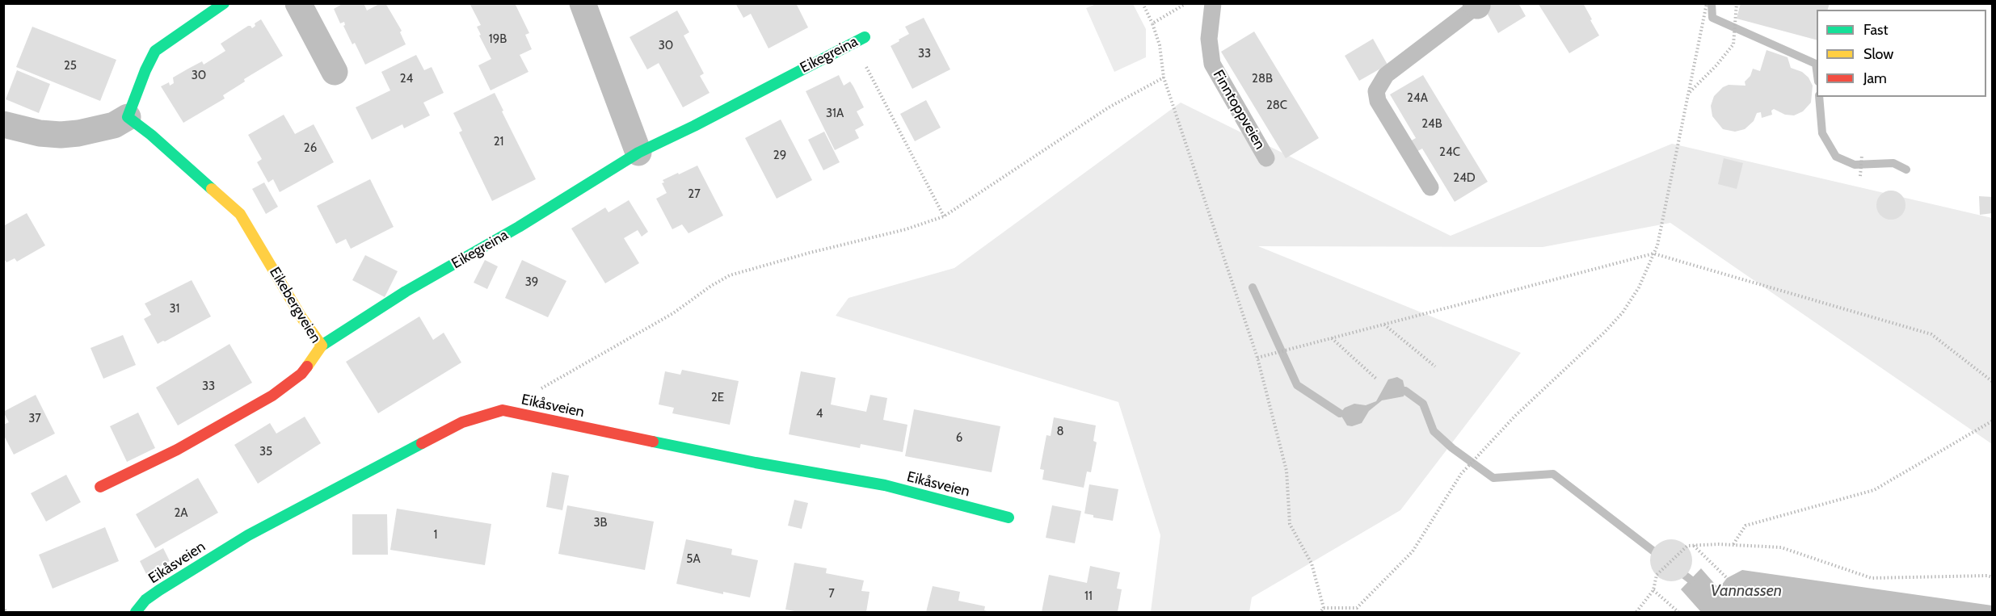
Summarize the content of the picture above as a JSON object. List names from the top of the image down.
{
  "streets": {
    "street": ["Eikegreina", "Eikebergveien", "Eikåsveien"],
    "lane": ["Finntoppveien"]
  },
  "crossings": [
    ["Eikegreina", "Eikebergveien"]
  ],
  "water": ["Vannassen"],
  "house_numbers": [
    "19B",
    "30",
    "33",
    "25",
    "30",
    "24",
    "28B",
    "24A",
    "28C",
    "31A",
    "24B",
    "21",
    "26",
    "24C",
    "29",
    "24D",
    "27",
    "39",
    "31",
    "33",
    "2E",
    "4",
    "37",
    "8",
    "6",
    "35",
    "2A",
    "3B",
    "1",
    "5A",
    "7",
    "11"
  ],
  "legend": ["Fast", "Slow", "Jam"]
}
